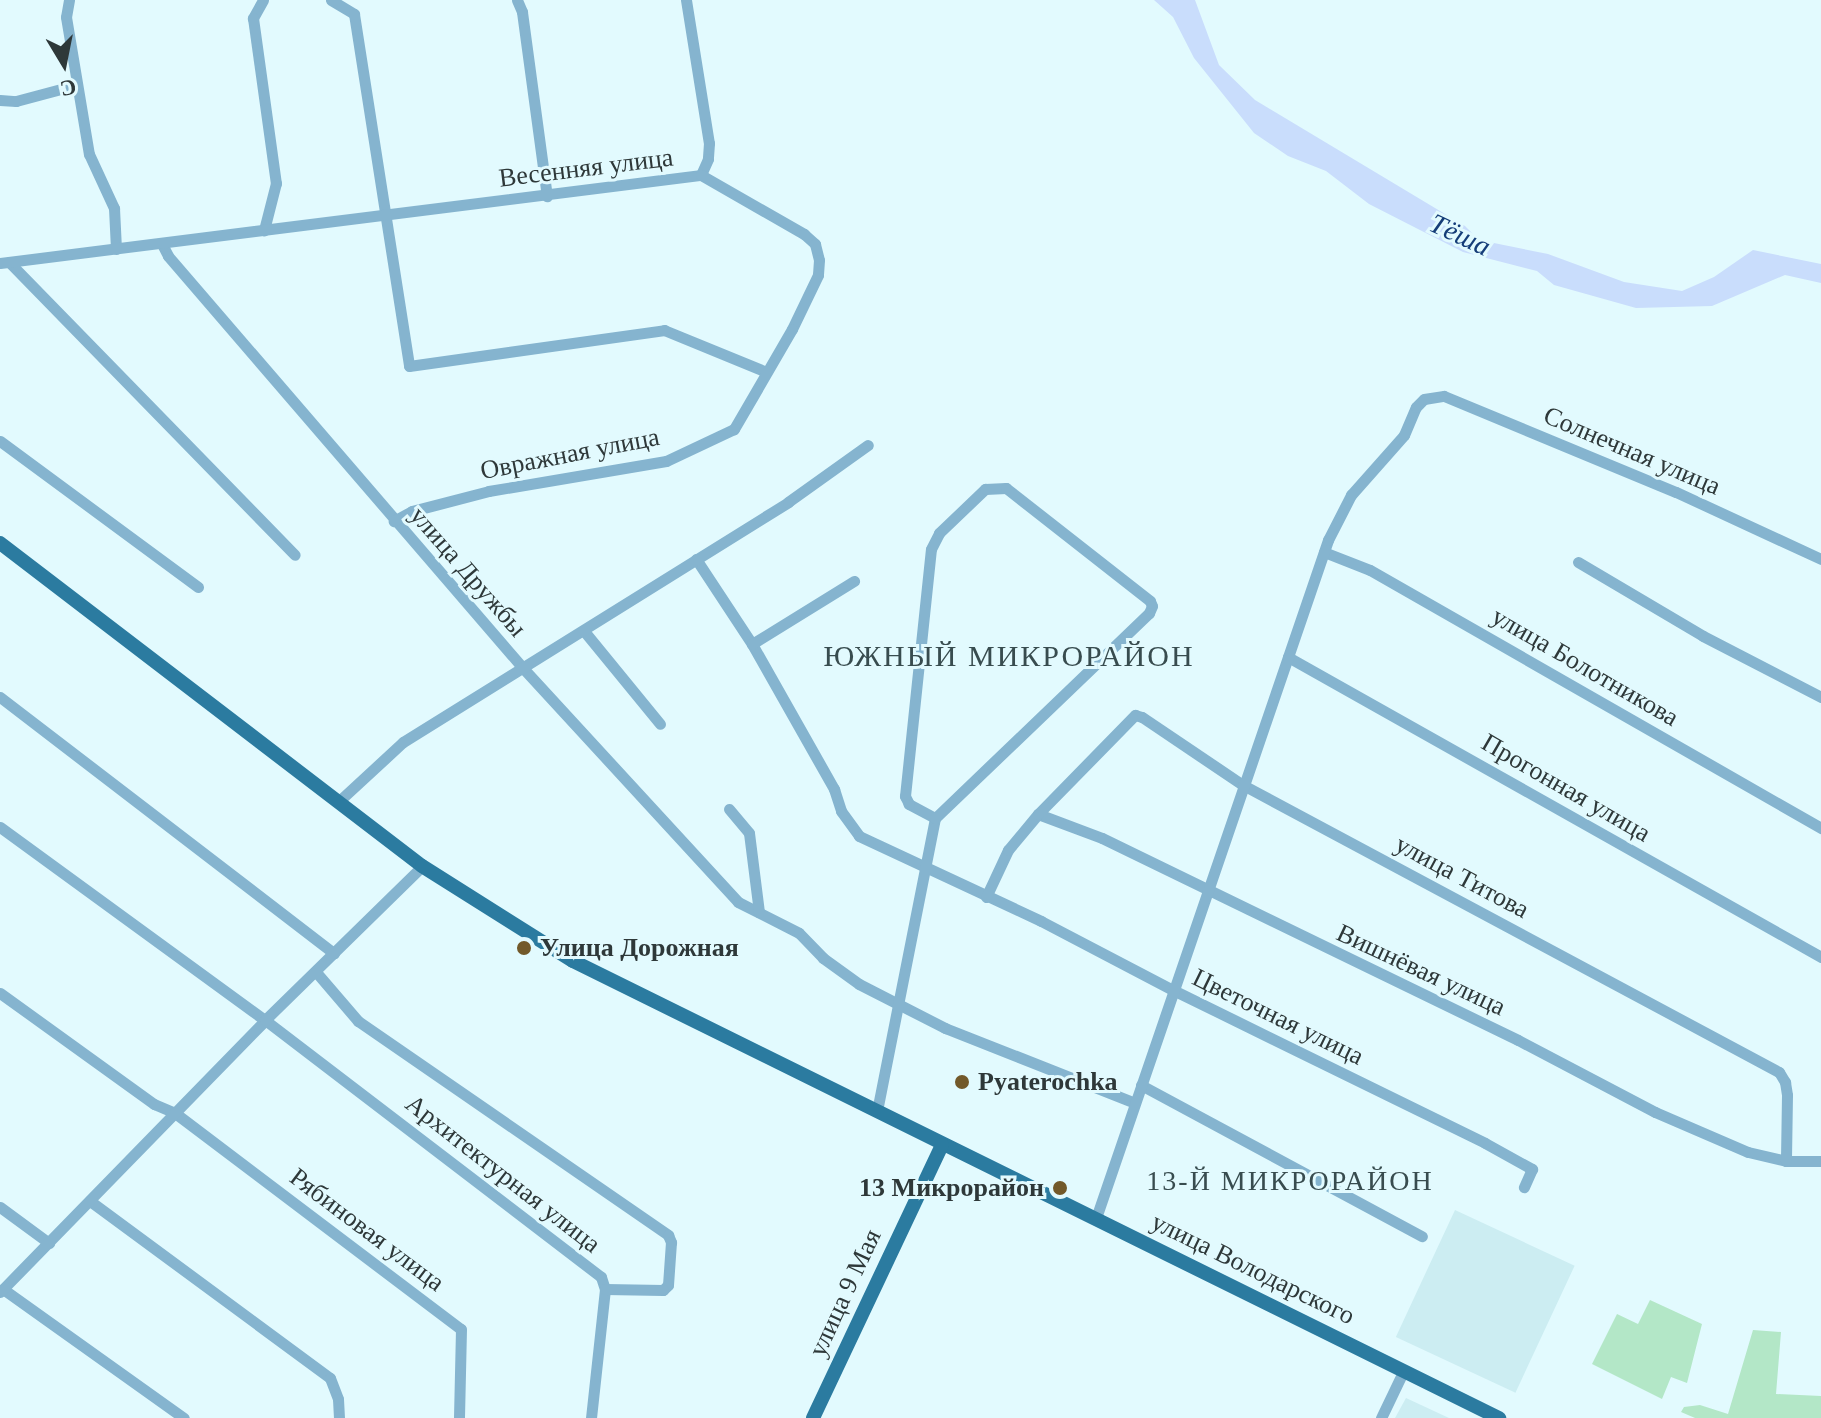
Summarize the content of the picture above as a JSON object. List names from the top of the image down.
{
  "streets": {
    "main road": ["улица Володарского", "улица 9 Мая"],
    "street": [
      "Весенняя улица",
      "Солнечная улица",
      "Овражная улица",
      "улица Дружбы",
      "улица Болотникова",
      "Прогонная улица",
      "улица Титова",
      "Вишнёвая улица",
      "Цветочная улица",
      "Архитектурная улица",
      "Рябиновая улица"
    ]
  },
  "crossings": [
    ["Весенняя улица", "Овражная улица"],
    ["Весенняя улица", "улица Дружбы"],
    ["Солнечная улица", "улица Болотникова"],
    ["Овражная улица", "улица Дружбы"],
    ["улица Титова", "Вишнёвая улица"],
    ["улица Володарского", "улица 9 Мая"]
  ],
  "districts": ["ЮЖНЫЙ МИКРОРАЙОН", "13-Й МИКРОРАЙОН"],
  "water": ["Тёша"],
  "places": ["Улица Дорожная", "Pyaterochka", "13 Микрорайон"],
  "north": "bottom"
}
